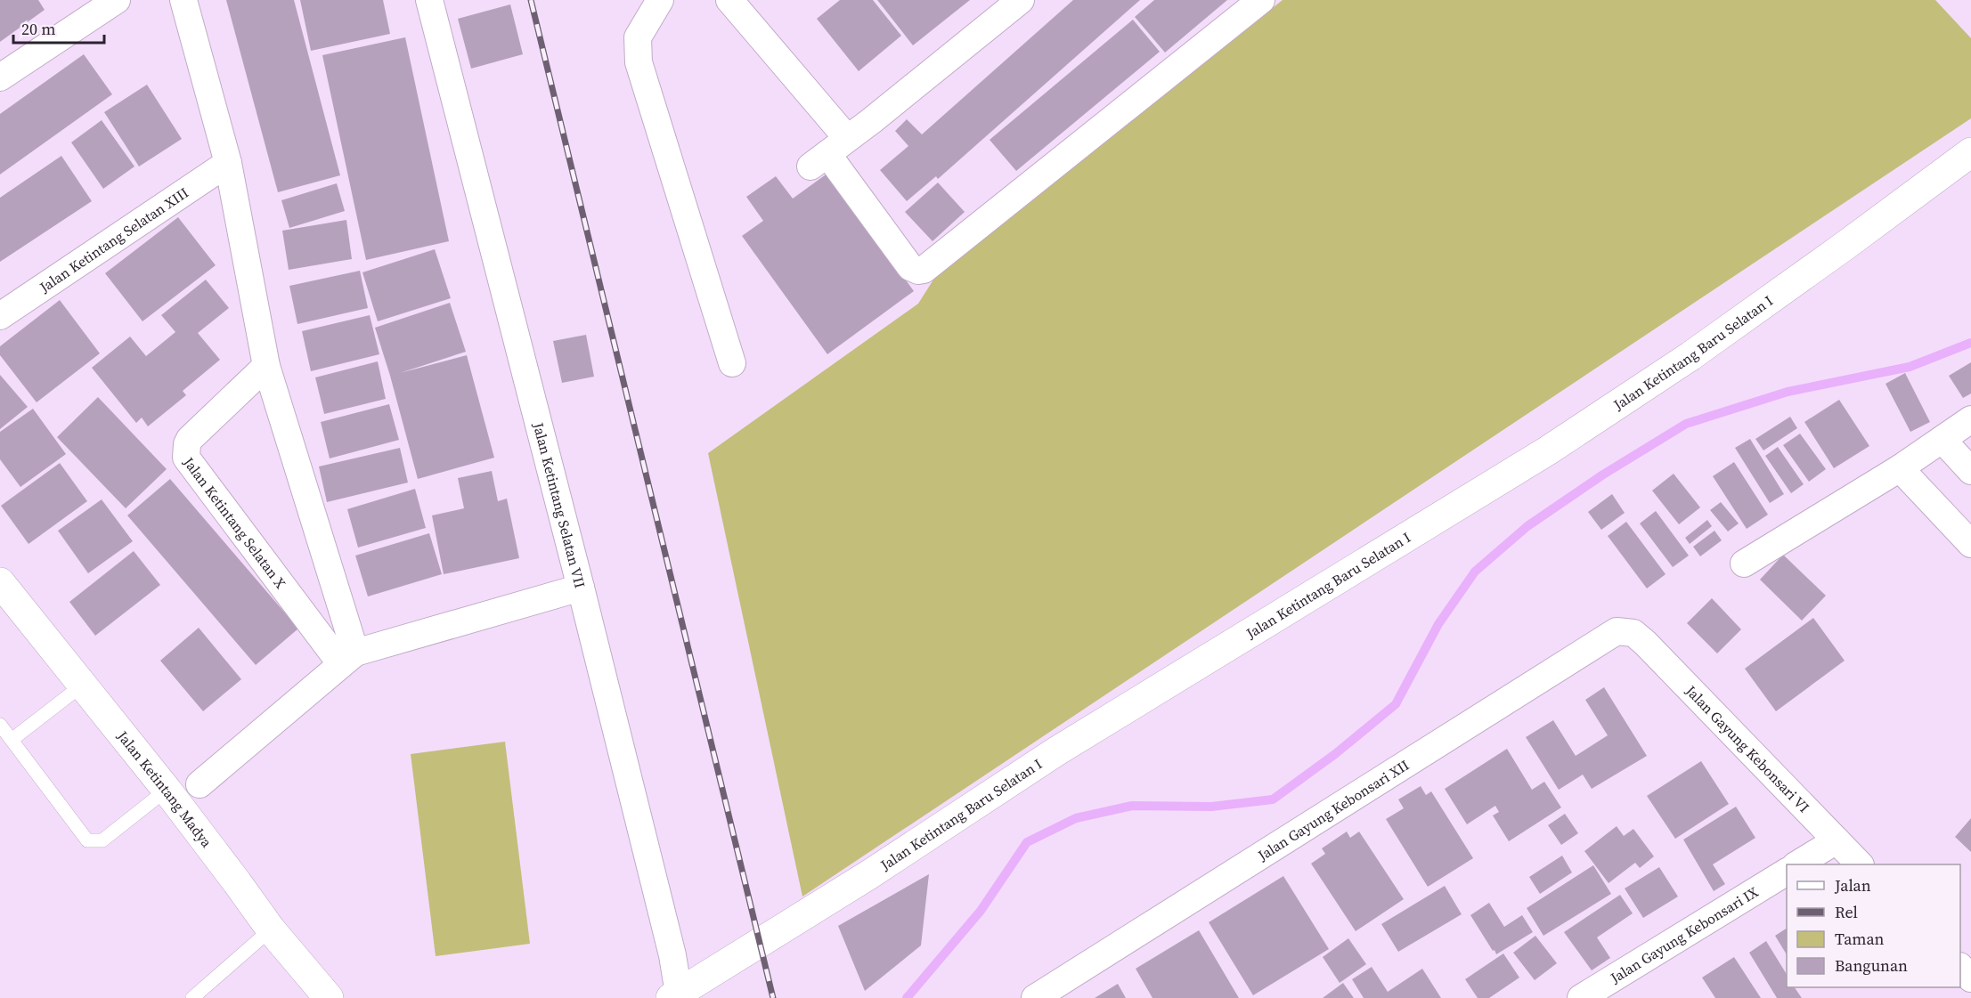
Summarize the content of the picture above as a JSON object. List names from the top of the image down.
{
  "streets": {
    "street": [
      "Jalan Ketintang Selatan XIII",
      "Jalan Ketintang Baru Selatan I",
      "Jalan Ketintang Selatan VII",
      "Jalan Ketintang Selatan X",
      "Jalan Gayung Kebonsari VI",
      "Jalan Ketintang Madya",
      "Jalan Gayung Kebonsari XII",
      "Jalan Gayung Kebonsari IX"
    ]
  },
  "crossings": [
    ["Jalan Ketintang Selatan VII", "Jalan Ketintang Selatan X"],
    ["Jalan Gayung Kebonsari VI", "Jalan Gayung Kebonsari XII"]
  ],
  "legend": [
    "Jalan",
    "Rel",
    "Taman",
    "Bangunan"
  ],
  "scale_bar": "20 m"
}
